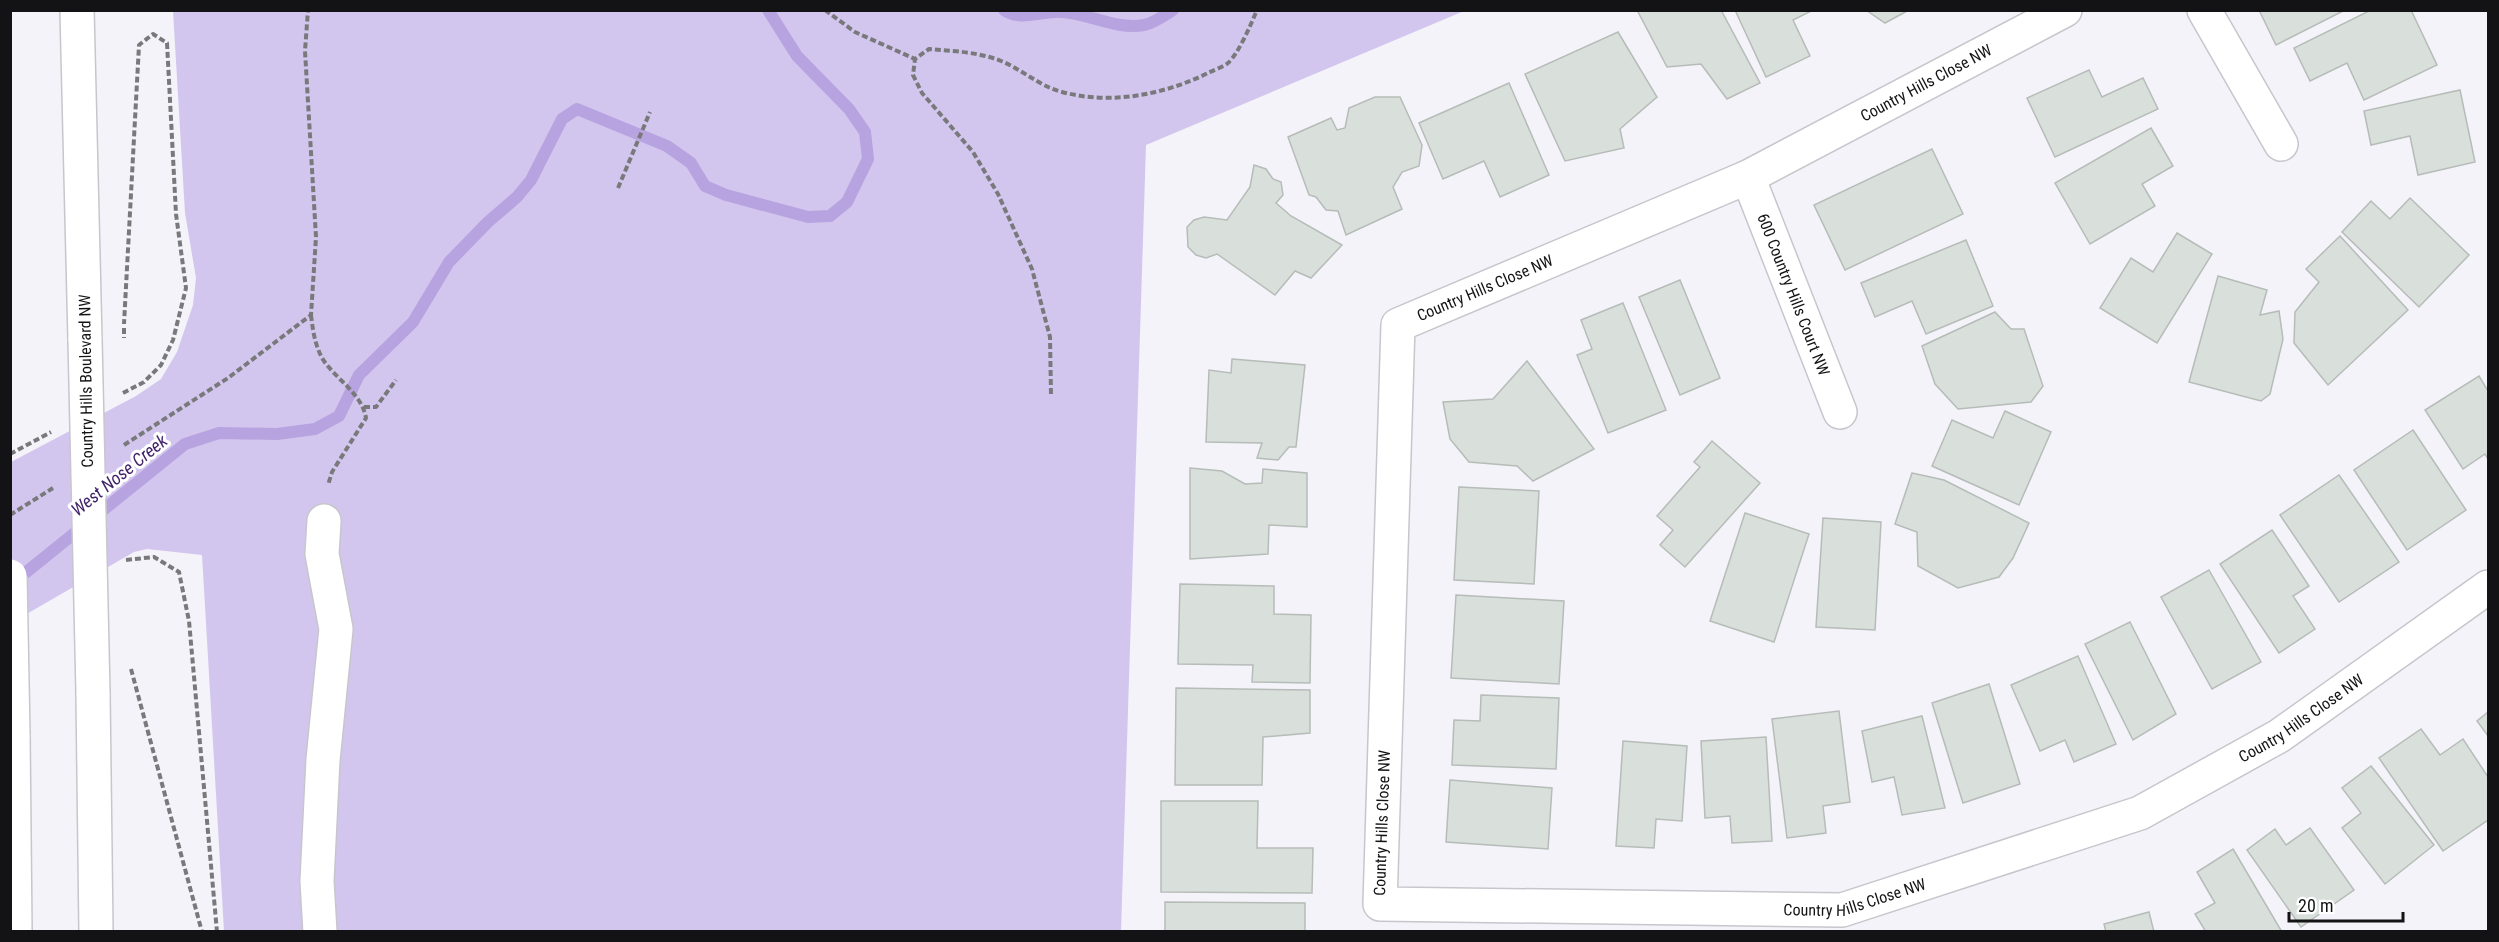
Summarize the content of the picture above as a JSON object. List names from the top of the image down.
{
  "streets": {
    "street": ["Country Hills Close NW", "600 Country Hills Court NW", "Country Hills Boulevard NW"]
  },
  "crossings": [
    ["Country Hills Close NW", "600 Country Hills Court NW"]
  ],
  "water": ["West Nose Creek"],
  "scale_bar": "20 m"
}
